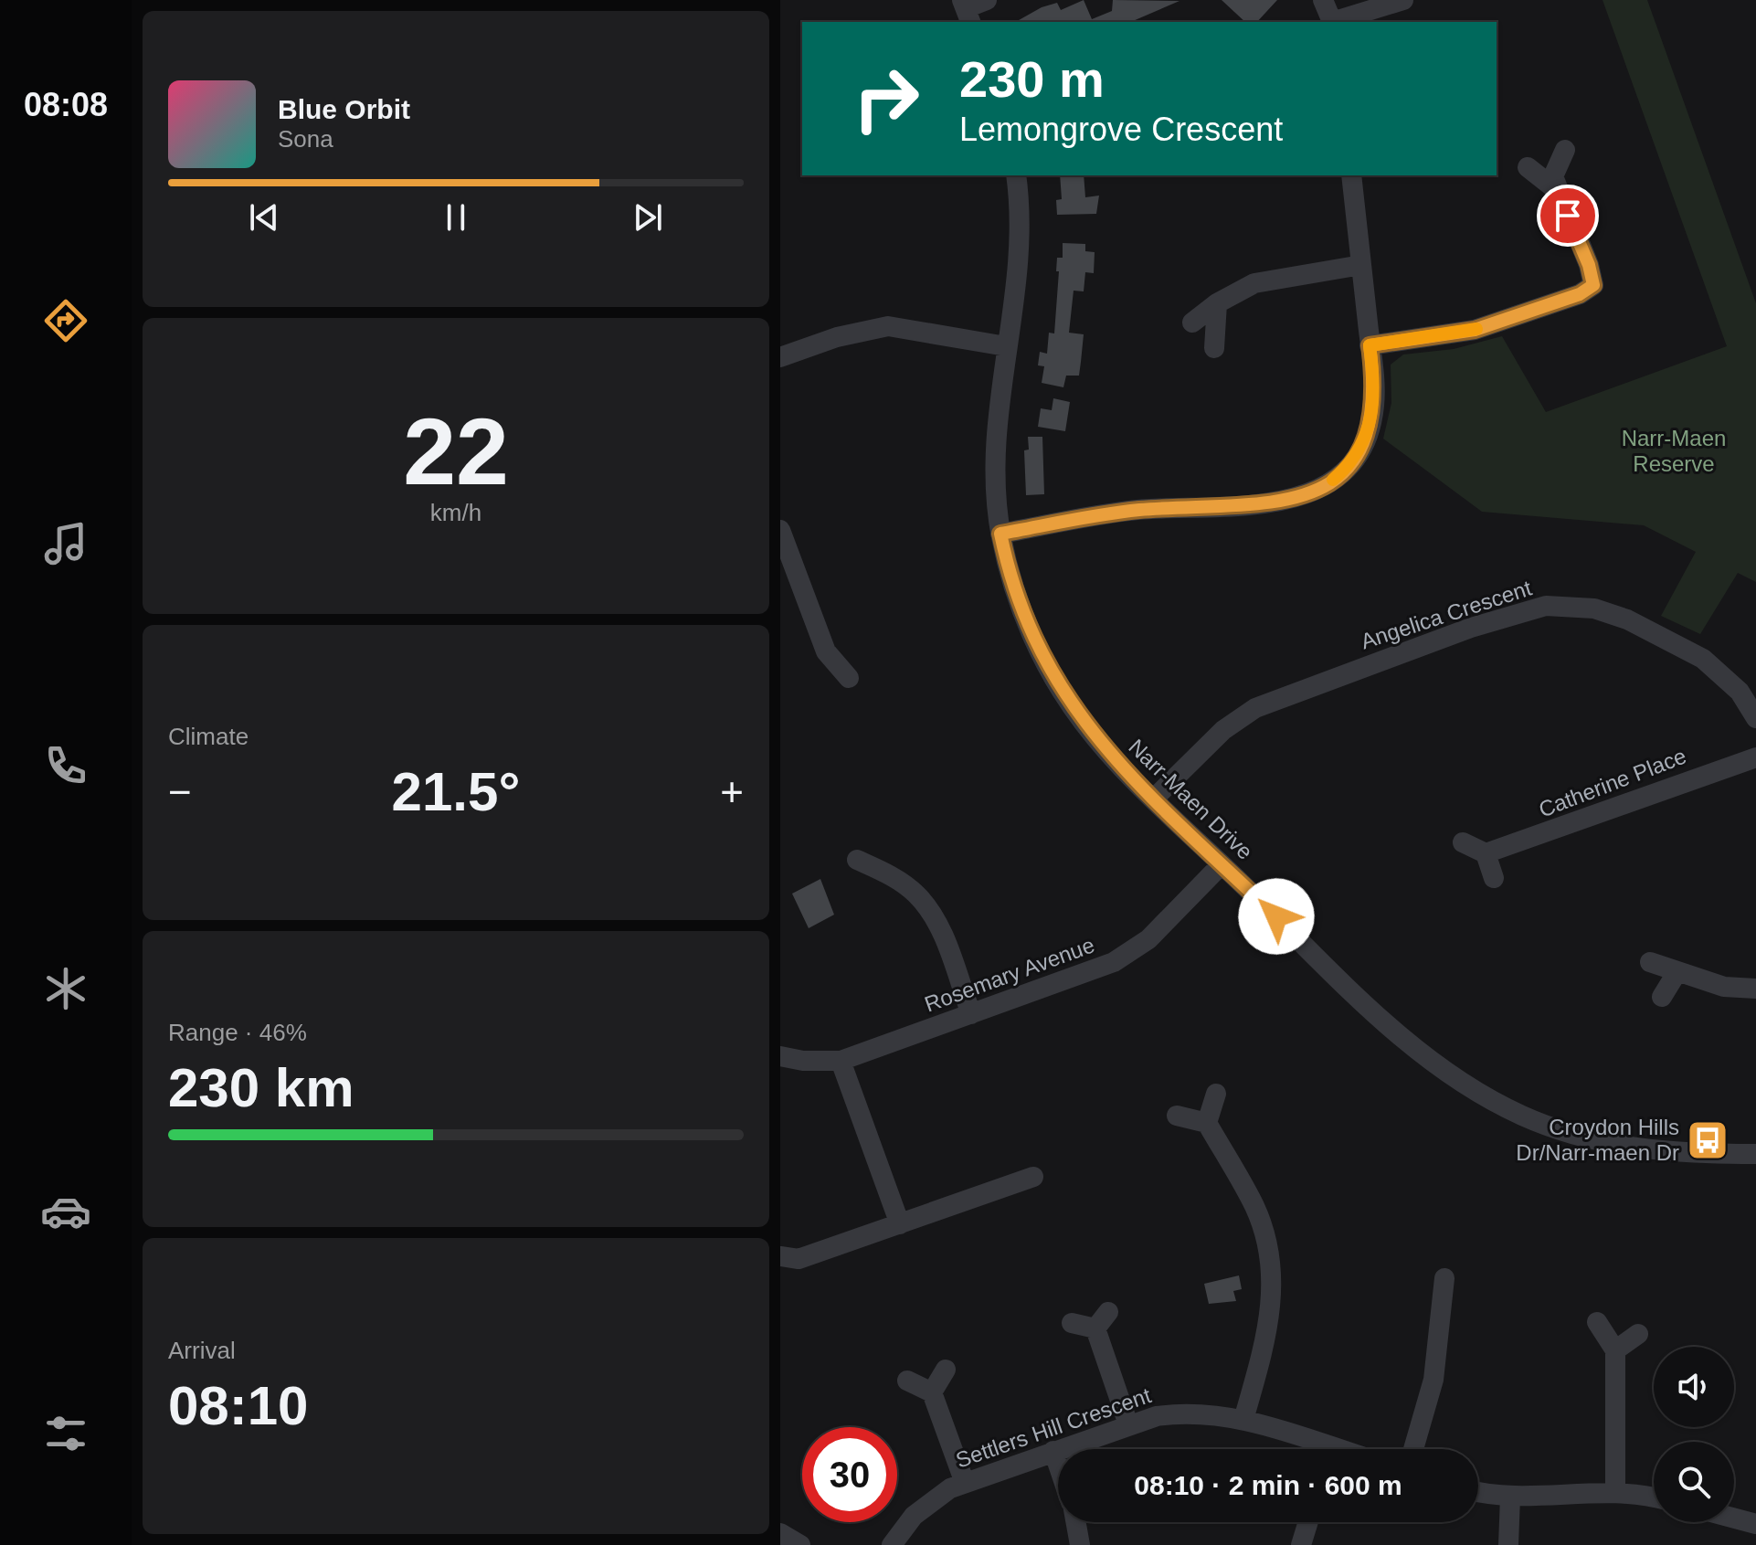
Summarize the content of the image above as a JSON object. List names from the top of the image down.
{
  "streets": {
    "street": [
      "Angelica Crescent",
      "Catherine Place",
      "Narr-Maen Drive",
      "Rosemary Avenue",
      "Settlers Hill Crescent"
    ]
  },
  "crossings": [
    ["Angelica Crescent", "Narr-Maen Drive"],
    ["Narr-Maen Drive", "Rosemary Avenue"]
  ],
  "parks": ["Narr-Maen Reserve"],
  "places": {
    "bus stop": ["Croydon Hills Dr/Narr-maen Dr"]
  },
  "page": {
    "tabs": "08:08",
    "turn": ["230 m", "Lemongrove Crescent"],
    "song": ["Blue Orbit", "Sona"],
    "tile": [
      ["22", "km/h"],
      "Climate",
      ["Range · 46%", "230 km"],
      ["Arrival", "08:10"]
    ],
    "heat": ["−", "21.5°", "+"],
    "limit": "30",
    "trip": "08:10 · 2 min · 600 m"
  }
}
